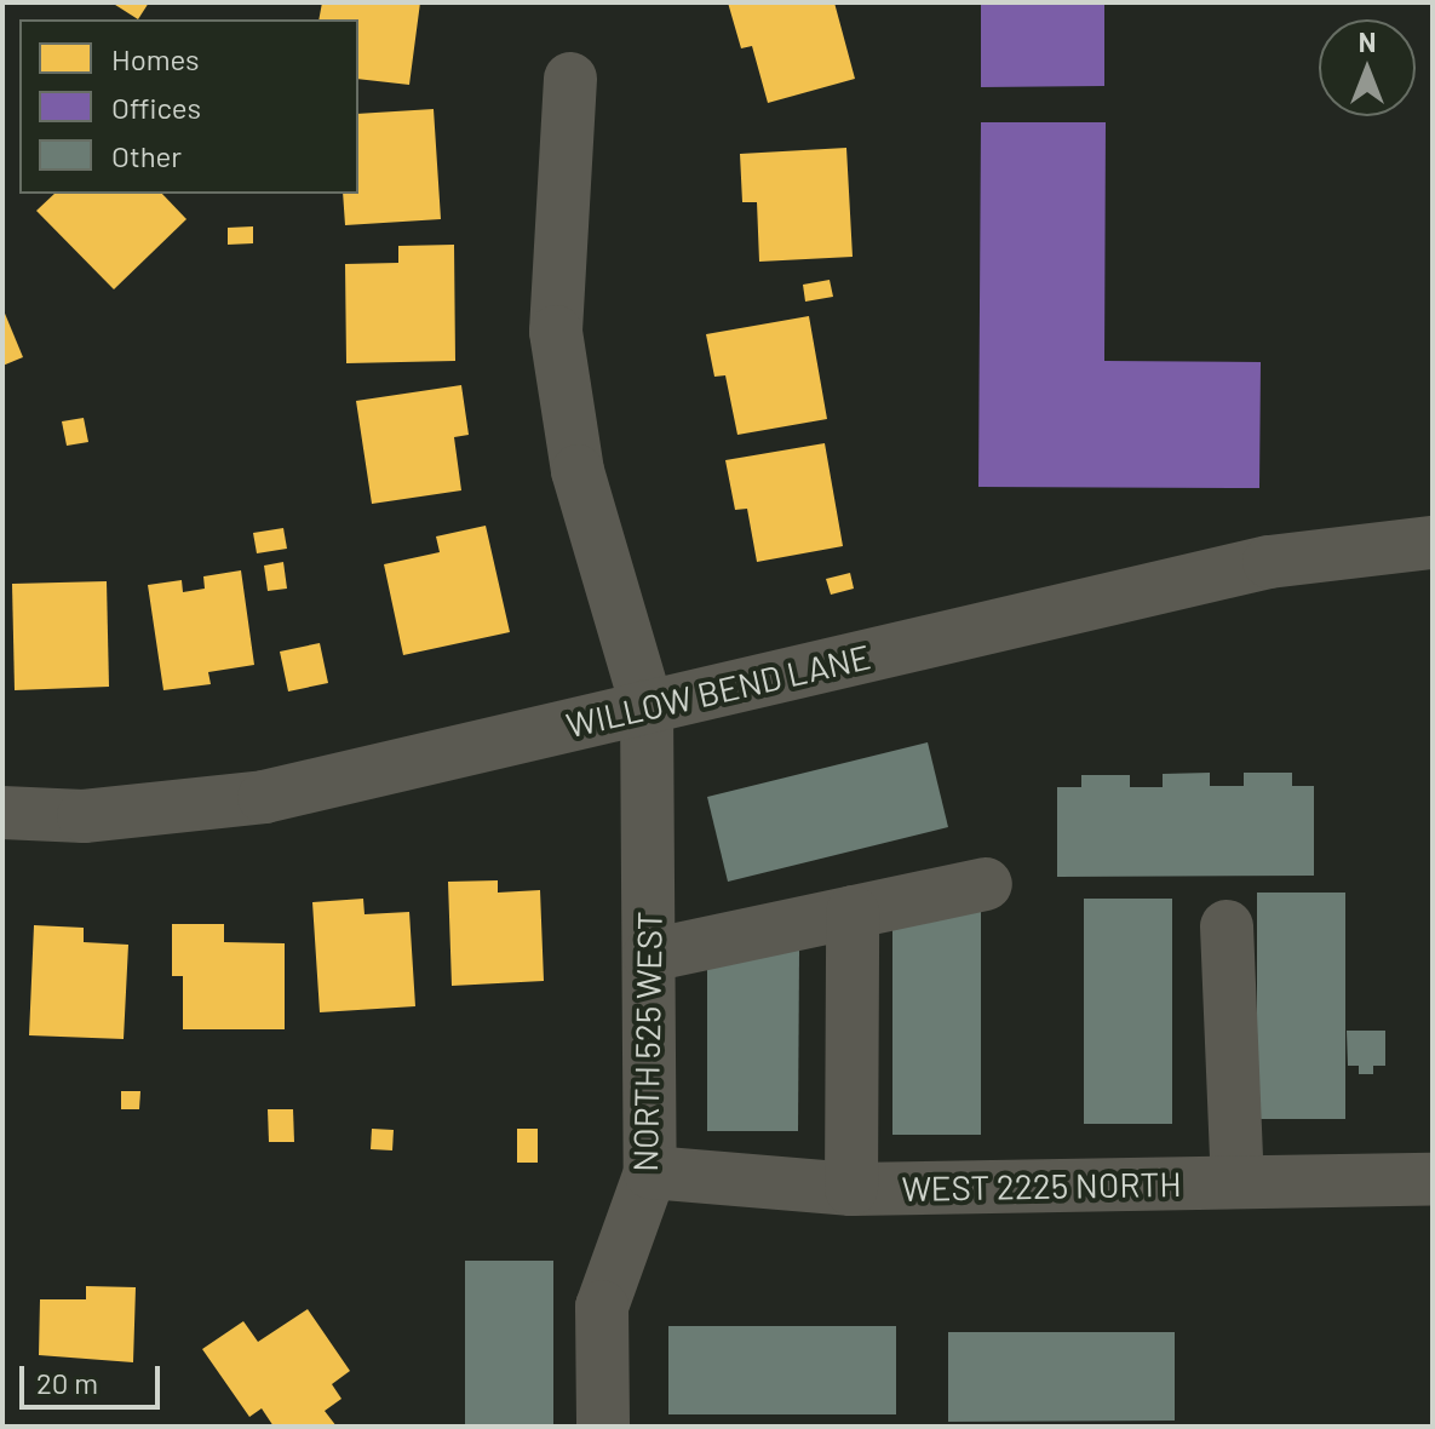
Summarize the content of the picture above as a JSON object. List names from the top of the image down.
{
  "streets": {
    "street": ["WILLOW BEND LANE", "NORTH 525 WEST", "WEST 2225 NORTH"]
  },
  "crossings": [
    ["WILLOW BEND LANE", "NORTH 525 WEST"],
    ["NORTH 525 WEST", "WEST 2225 NORTH"]
  ],
  "legend": ["Homes", "Offices", "Other"],
  "scale_bar": "20 m",
  "north": "top"
}
